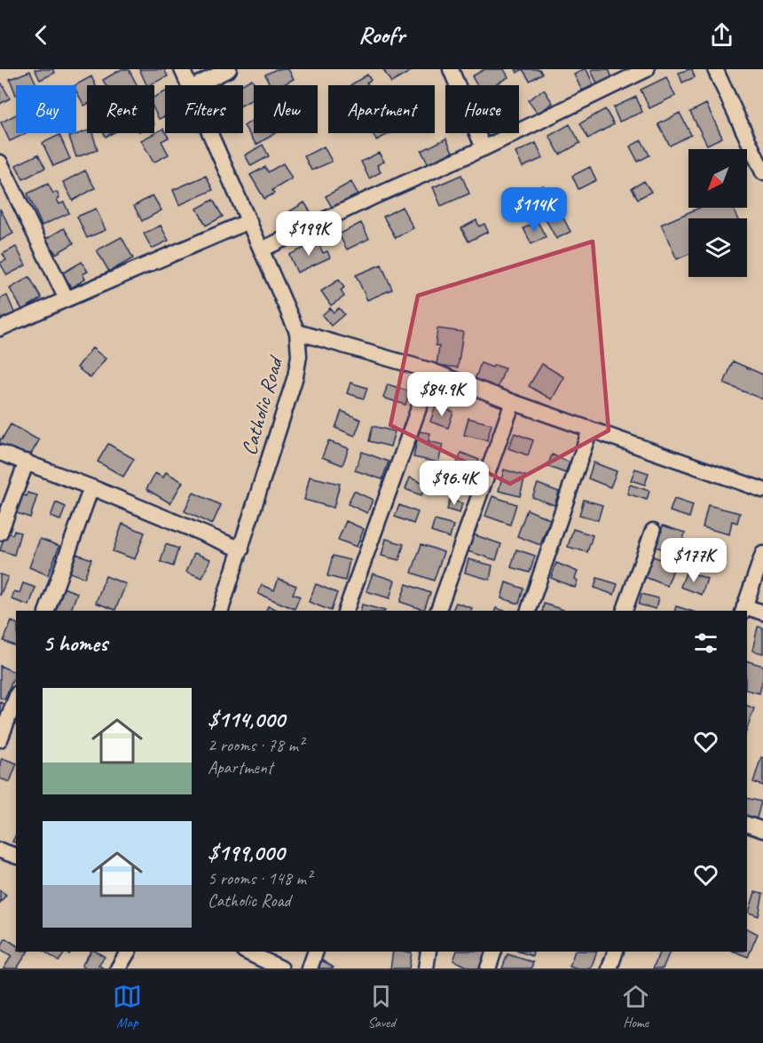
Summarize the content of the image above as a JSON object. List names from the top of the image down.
{
  "streets": {
    "street": ["Catholic Road"]
  },
  "north": "bottom left",
  "page": {
    "header": "Roofr",
    "chip": [
      "Buy",
      "Rent",
      "Filters",
      "New",
      "Apartment",
      "House"
    ],
    "price": [
      "$114K",
      "$199K",
      "$84.9K",
      "$96.4K",
      "$177K"
    ],
    "heading": "5 homes",
    "list": [
      {
        "name": "$114,000",
        "note": "2 rooms · 78 m² · Apartment"
      },
      {
        "name": "$199,000",
        "note": "5 rooms · 148 m² · Catholic Road"
      }
    ],
    "tabs": ["Map", "Saved", "Home"]
  }
}
